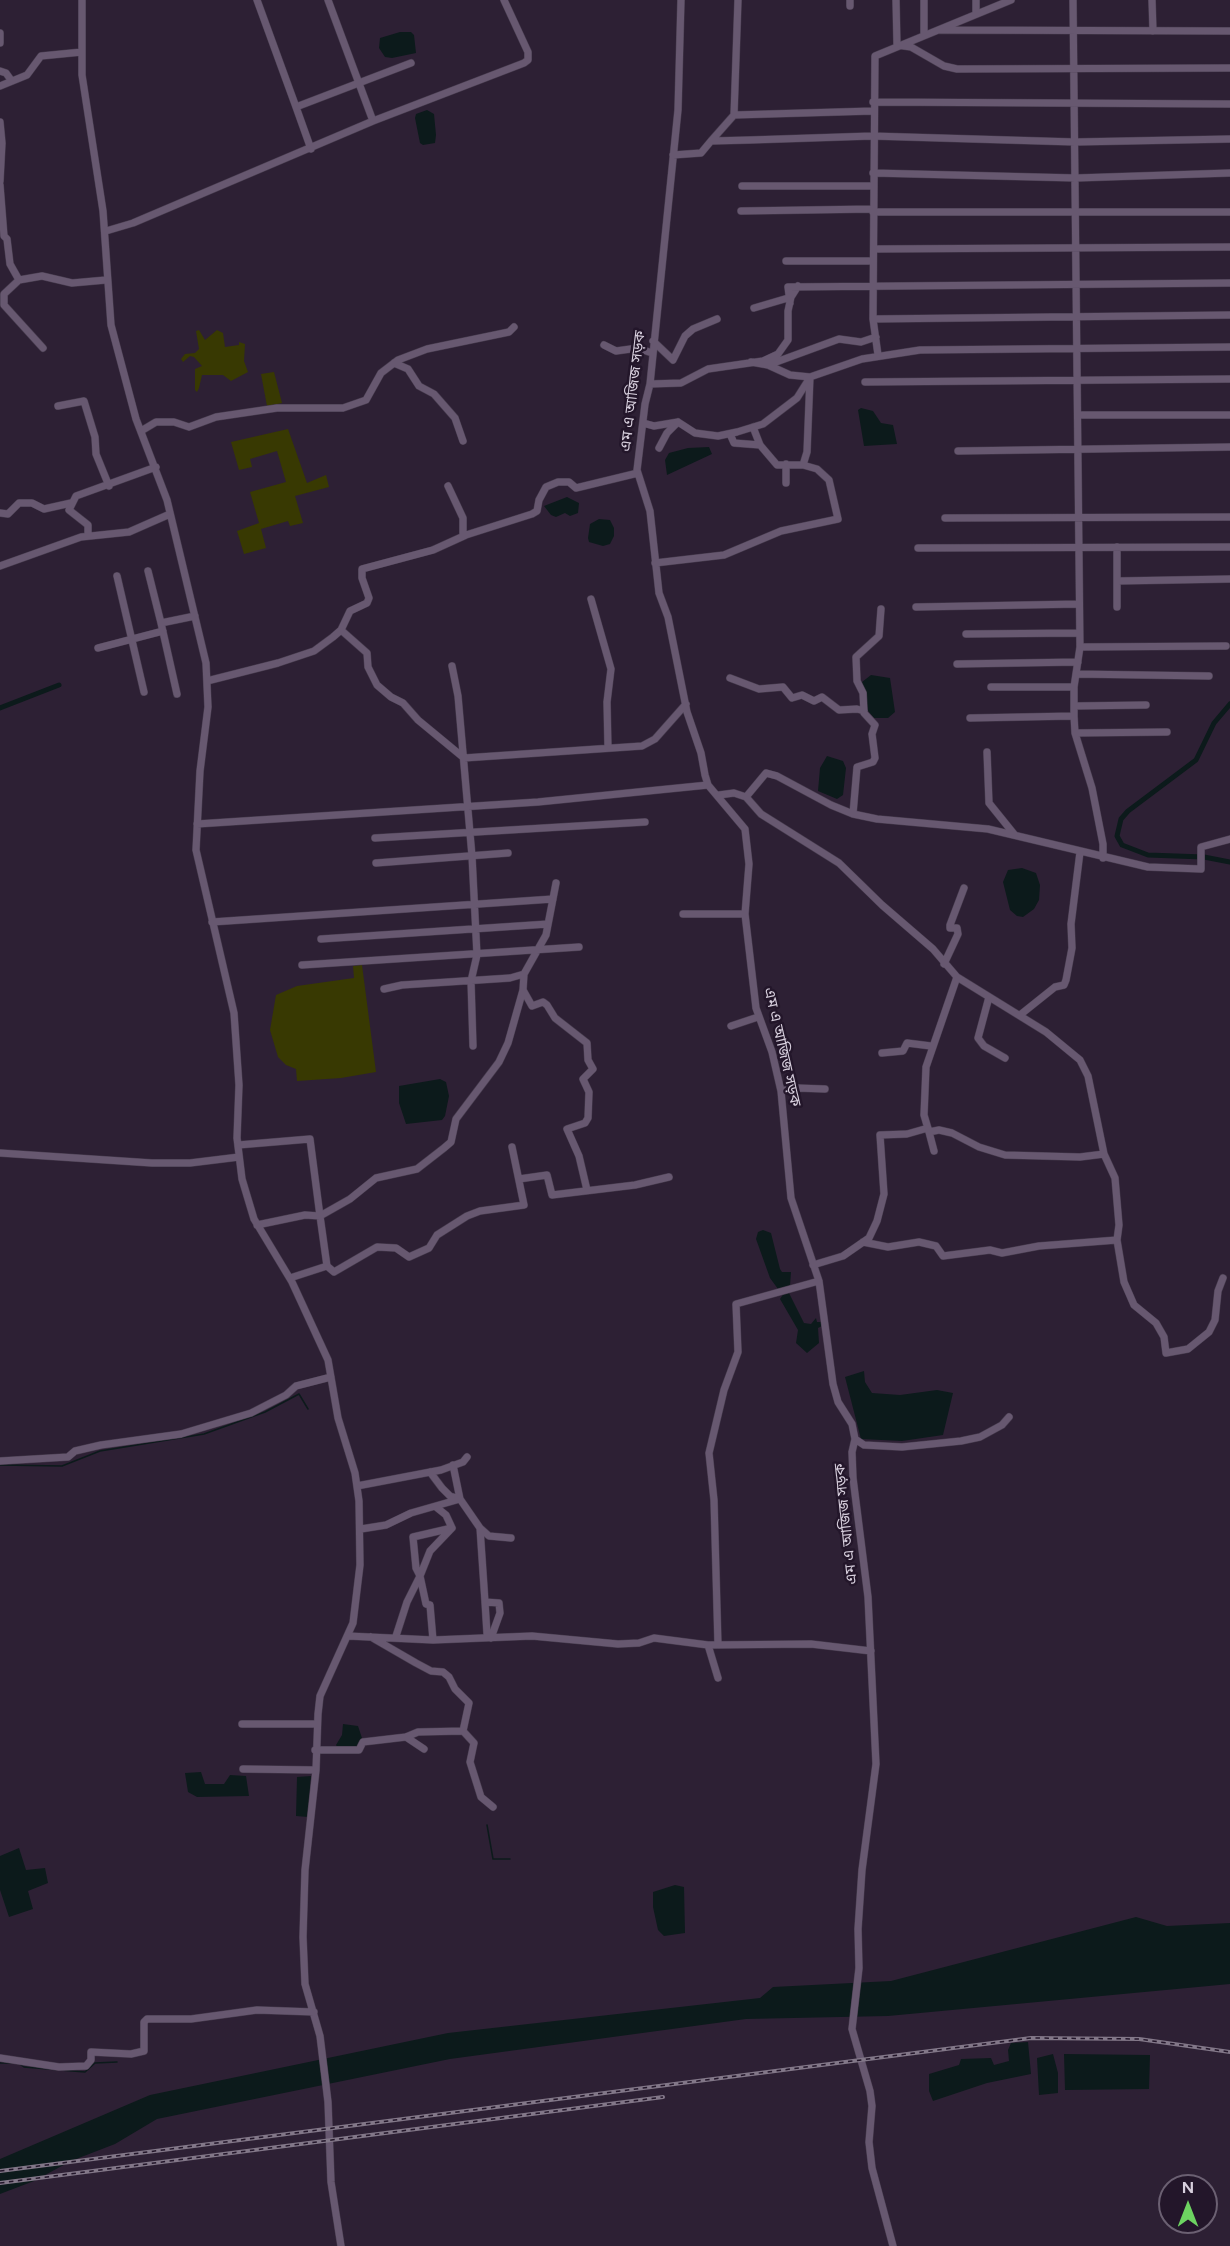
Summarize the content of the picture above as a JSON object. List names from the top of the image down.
{
  "streets": {
    "street": ["এম এ আজিজ সড়ক"]
  },
  "north": "top"
}
